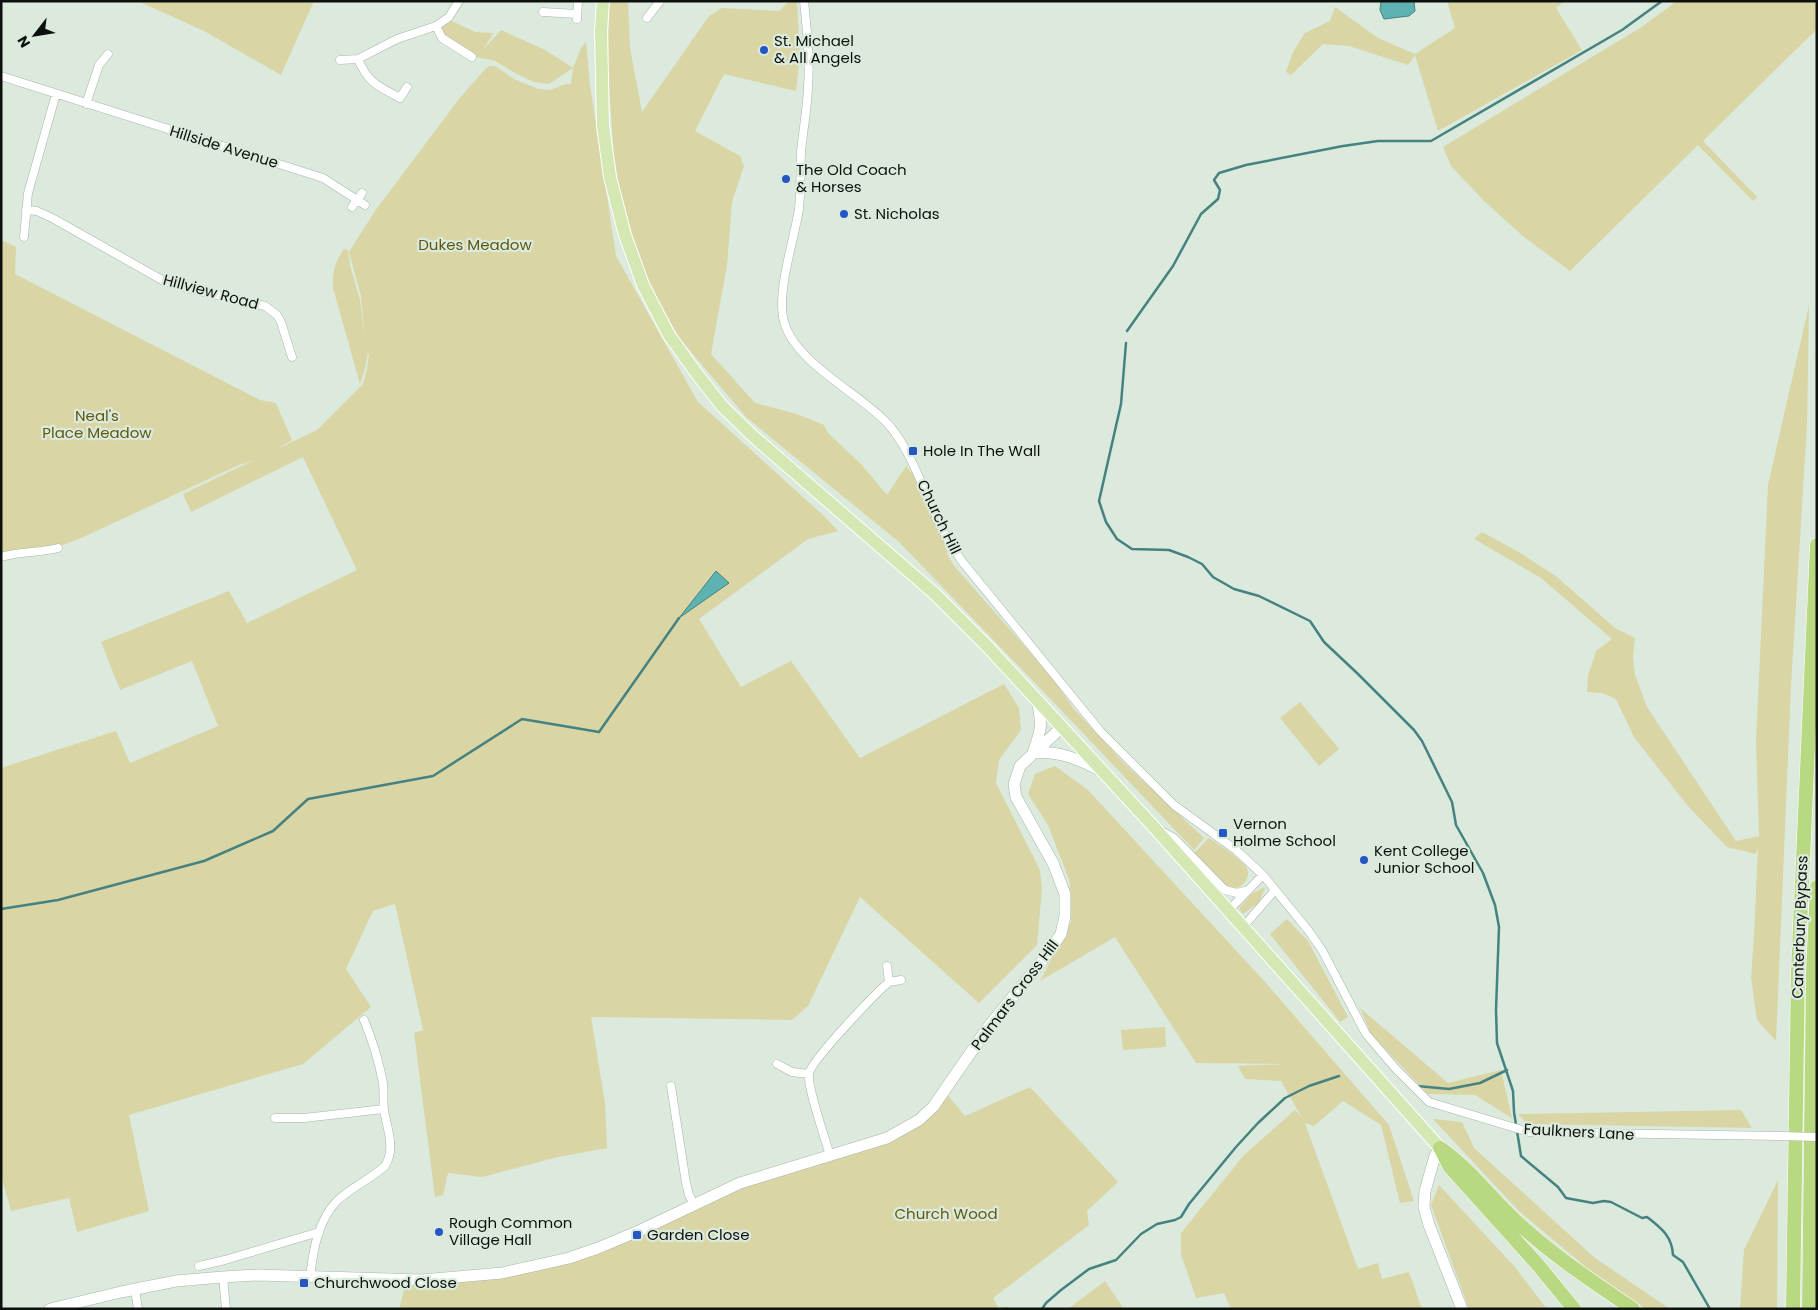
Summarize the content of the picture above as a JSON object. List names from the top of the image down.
{
  "streets": {
    "highway": ["Canterbury Bypass"],
    "street": [
      "Hillside Avenue",
      "Hillview Road",
      "Church Hill",
      "Palmars Cross Hill",
      "Faulkners Lane"
    ]
  },
  "crossings": [
    ["Church Hill", "Faulkners Lane"]
  ],
  "parks": ["Dukes Meadow", "Neal's Place Meadow", "Church Wood"],
  "places": {
    "other": [
      "St. Michael & All Angels",
      "The Old Coach & Horses",
      "St. Nicholas",
      "Kent College Junior School",
      "Rough Common Village Hall"
    ],
    "transit": [
      "Hole In The Wall",
      "Vernon Holme School",
      "Garden Close",
      "Churchwood Close"
    ]
  },
  "north": "bottom left"
}
